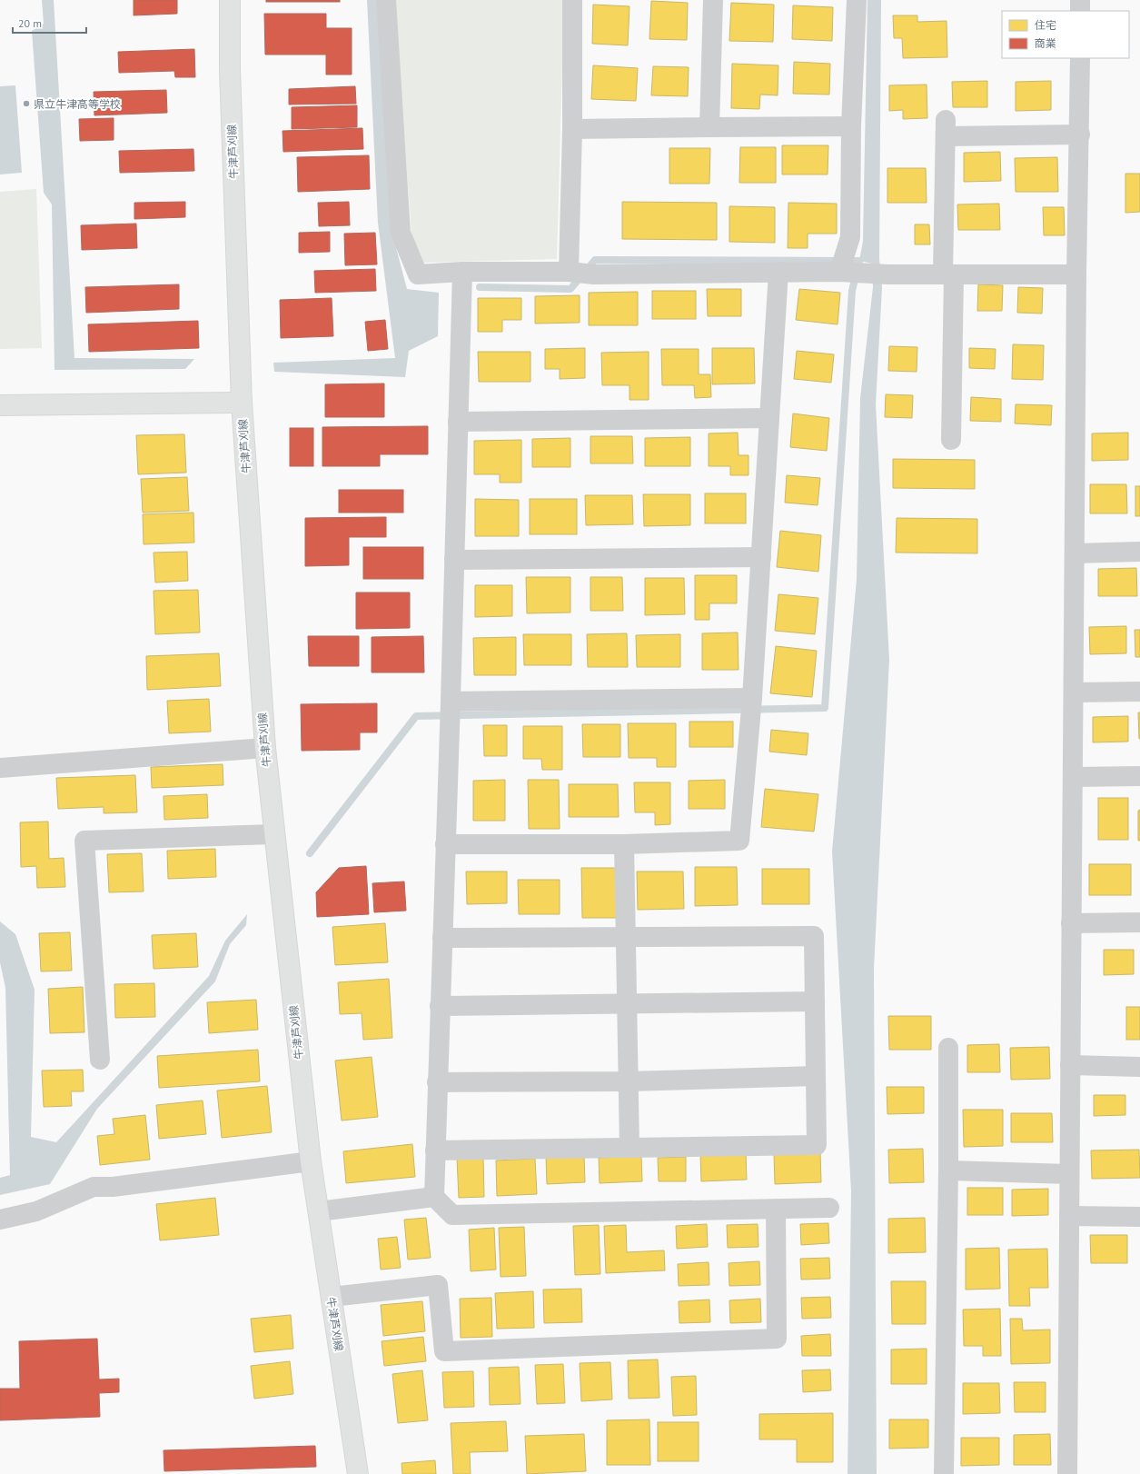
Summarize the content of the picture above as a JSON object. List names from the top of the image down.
{
  "streets": {
    "main road": ["牛津芦刈線"]
  },
  "places": ["県立牛津高等学校"],
  "legend": ["住宅", "商業"],
  "scale_bar": "20 m"
}
